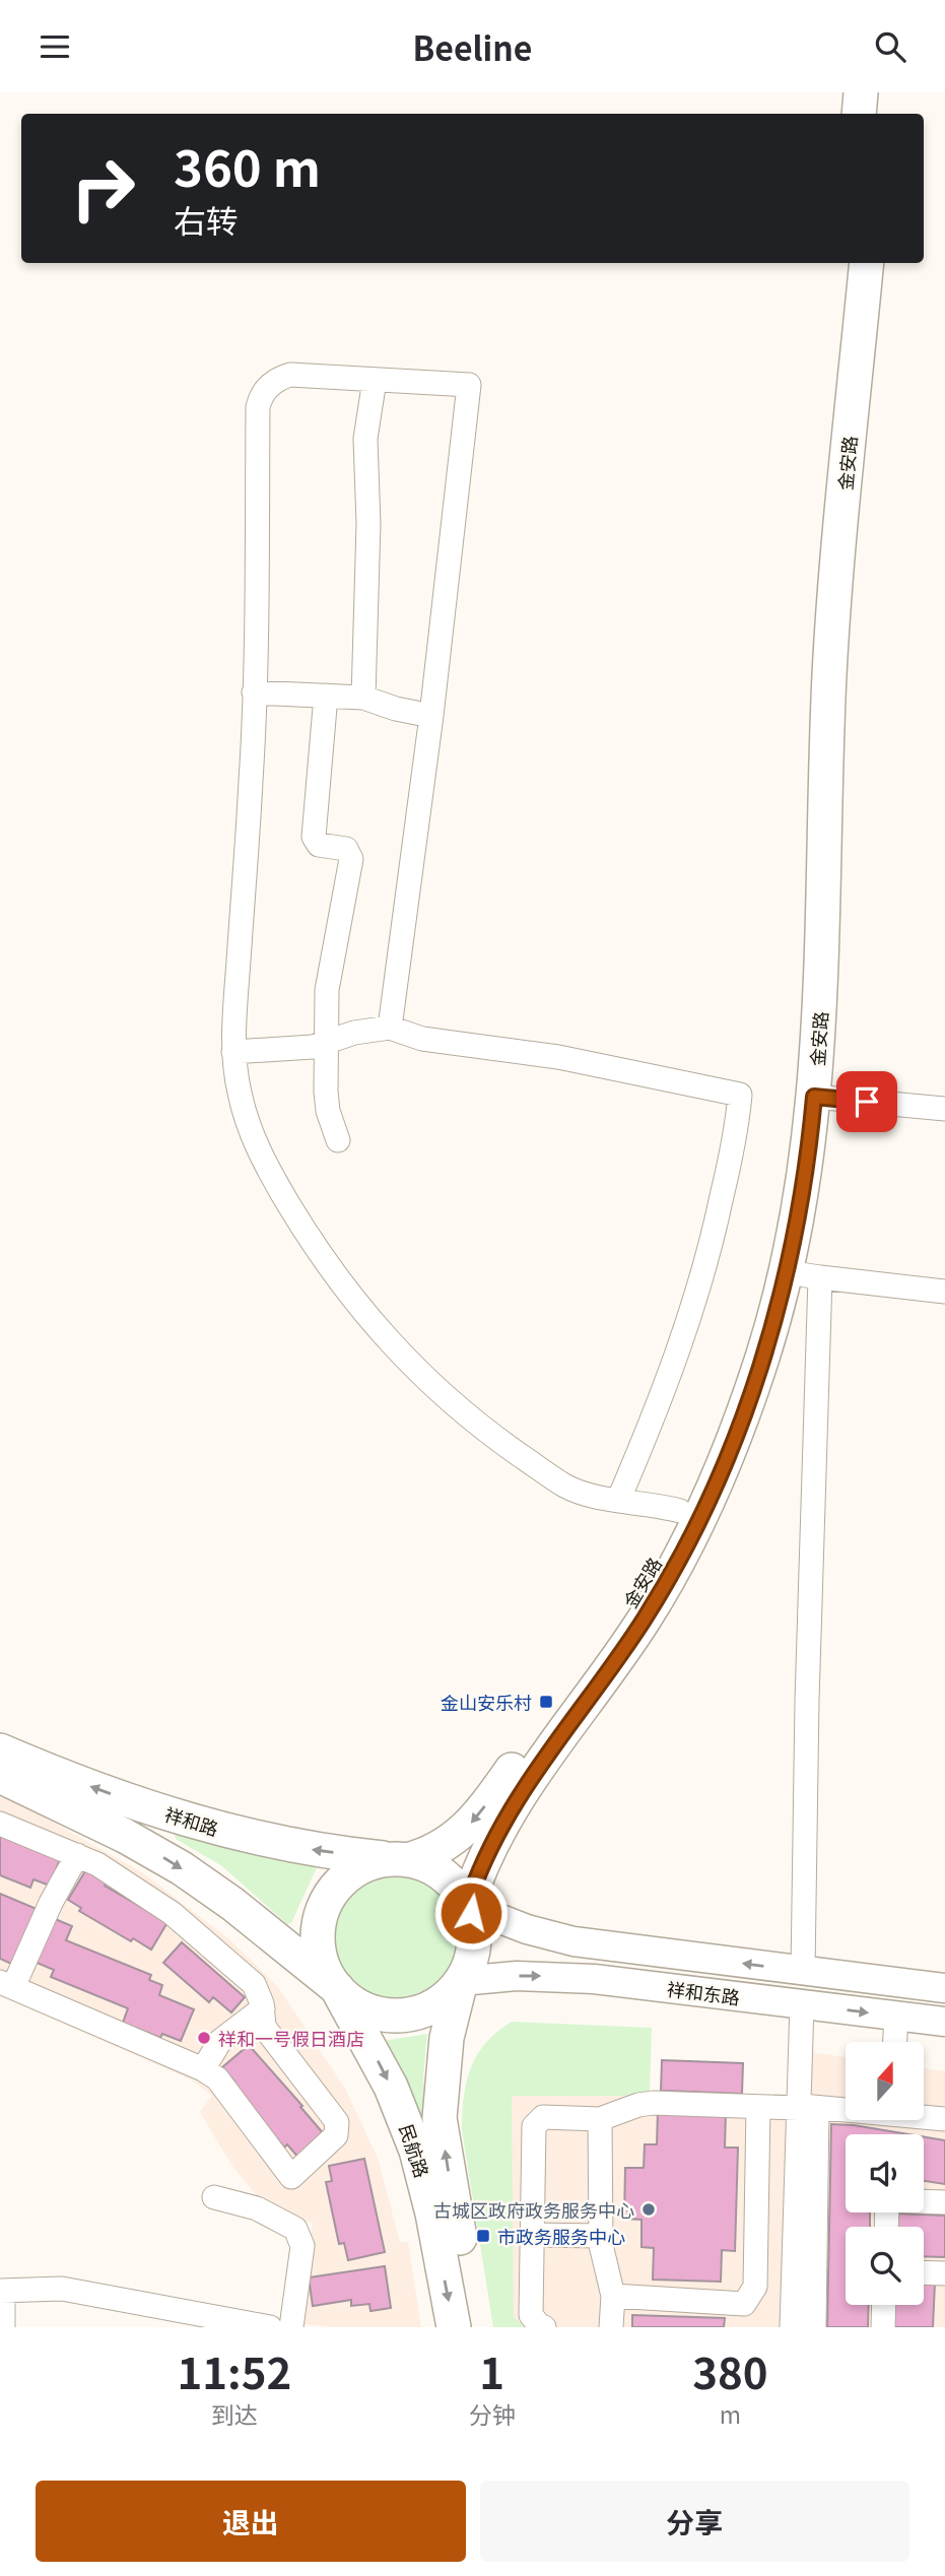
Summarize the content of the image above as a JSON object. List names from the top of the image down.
{
  "streets": {
    "highway": ["金安路", "祥和路", "民航路"],
    "main road": ["祥和东路"]
  },
  "crossings": [
    ["金安路", "祥和路"],
    ["金安路", "祥和东路"],
    ["金安路", "民航路"],
    ["祥和路", "祥和东路"],
    ["祥和路", "民航路"],
    ["祥和东路", "民航路"]
  ],
  "places": {
    "transit": ["金山安乐村", "市政务服务中心"],
    "other": ["祥和一号假日酒店", "古城区政府政务服务中心"]
  },
  "north": "top",
  "page": {
    "header": "Beeline",
    "turn": ["360 m", "右转"],
    "eta": [
      "11:52",
      "到达",
      "1",
      "分钟",
      "380",
      "m"
    ],
    "buttons": ["退出", "分享"]
  }
}
